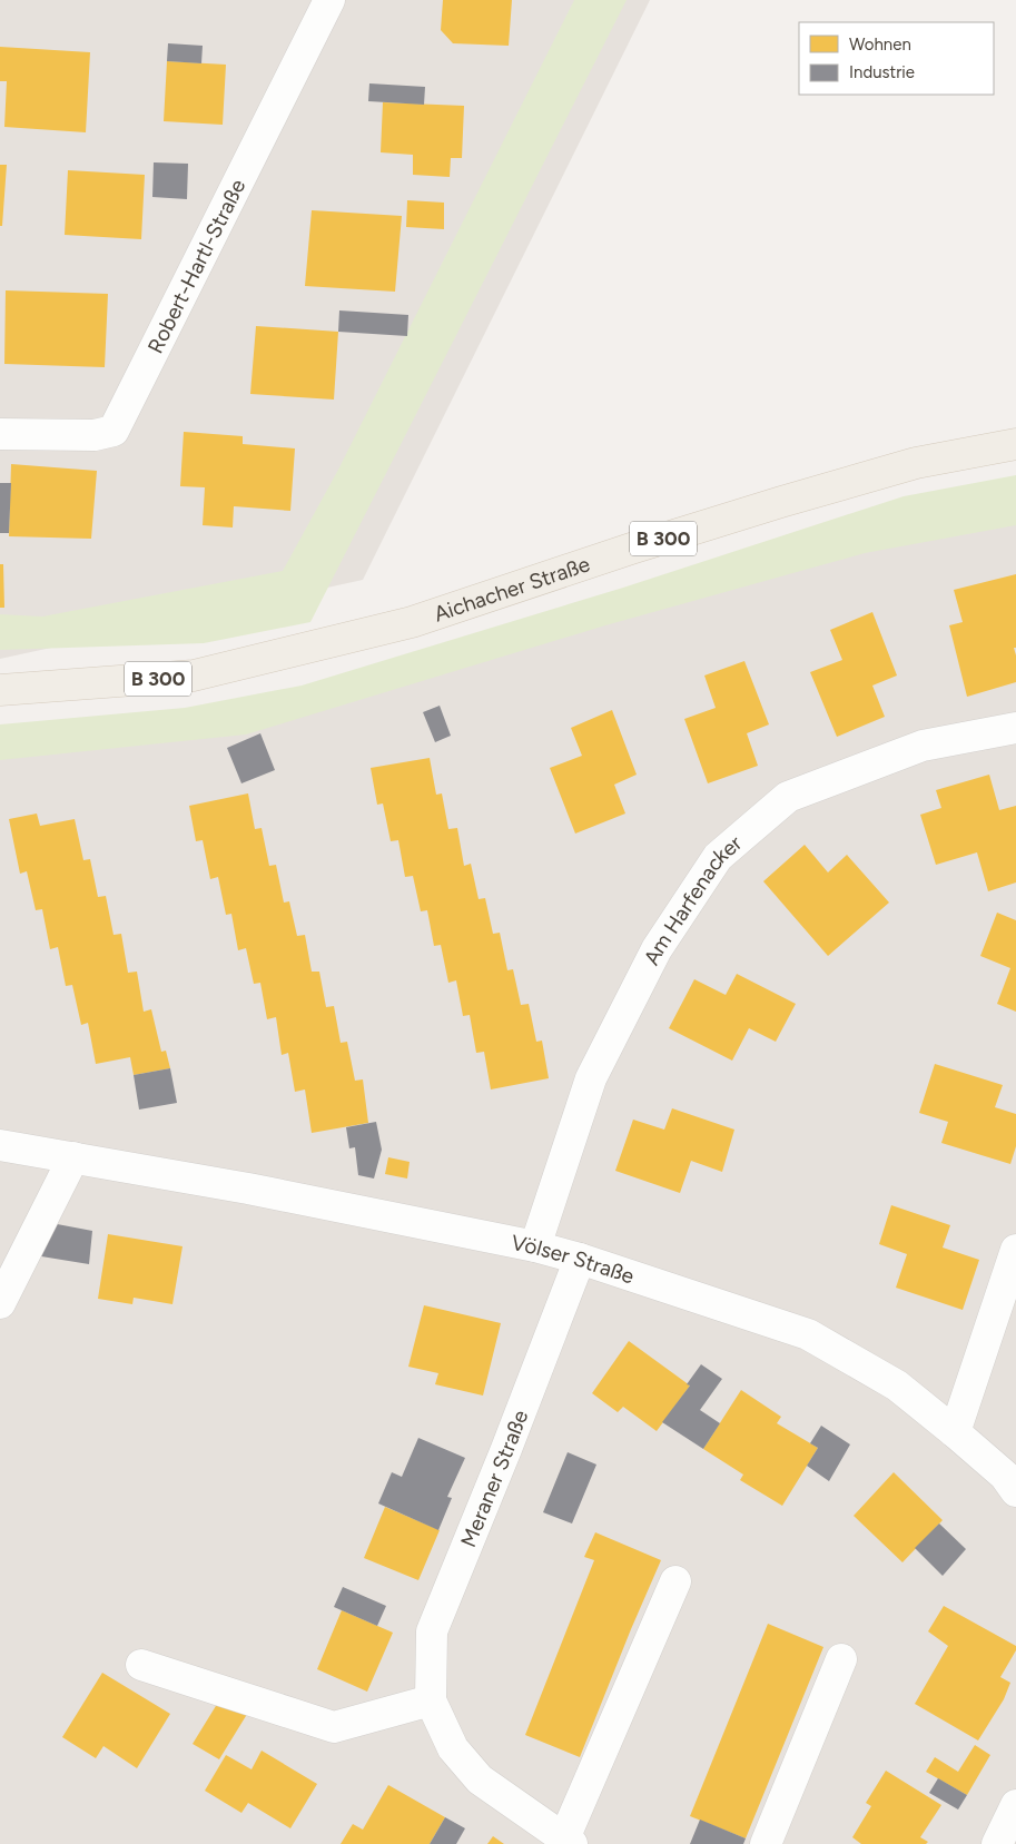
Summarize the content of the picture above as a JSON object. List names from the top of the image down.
{
  "streets": {
    "main road": ["B 300", "Aichacher Straße"],
    "street": [
      "Robert-Hartl-Straße",
      "Am Harfenacker",
      "Völser Straße",
      "Meraner Straße"
    ]
  },
  "crossings": [
    ["Am Harfenacker", "Völser Straße"],
    ["Völser Straße", "Meraner Straße"]
  ],
  "legend": ["Wohnen", "Industrie"]
}
